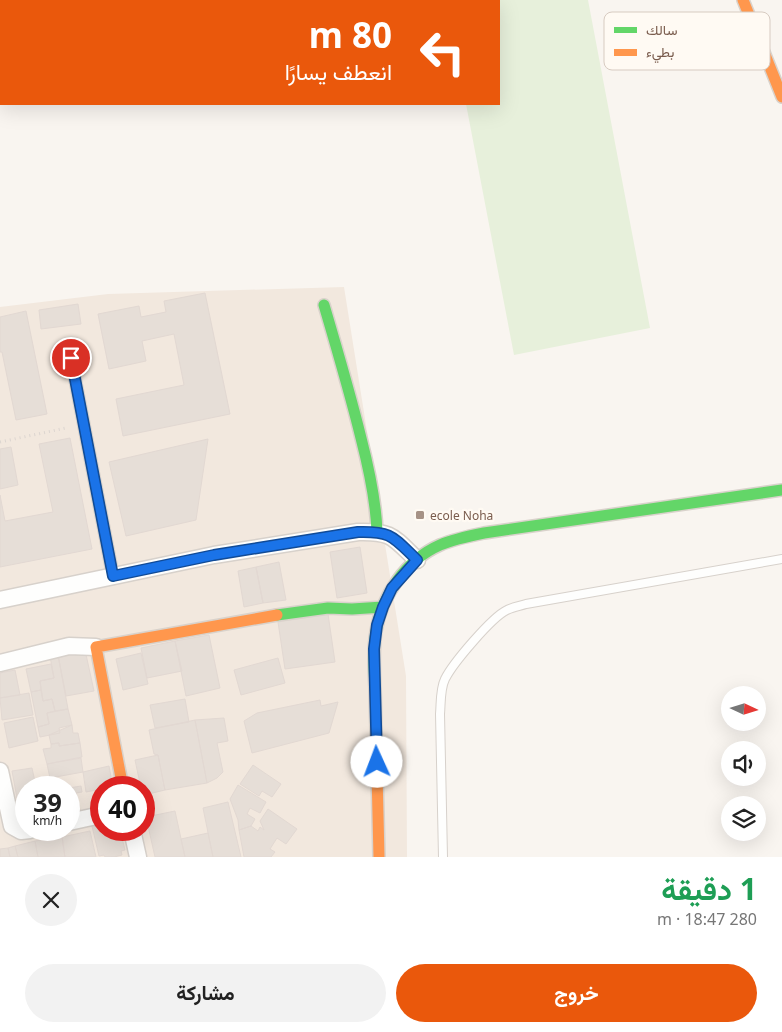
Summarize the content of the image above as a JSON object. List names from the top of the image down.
{
  "places": {
    "transit": ["ecole Noha"]
  },
  "legend": ["سالك", "بطيء"],
  "north": "right",
  "page": {
    "turn": ["80 m", "انعطف يسارًا"],
    "speed": "39 km/h",
    "limit": "40",
    "heading": ["1 دقيقة", "280 m · 18:47"],
    "buttons": ["خروج", "مشاركة"]
  }
}
